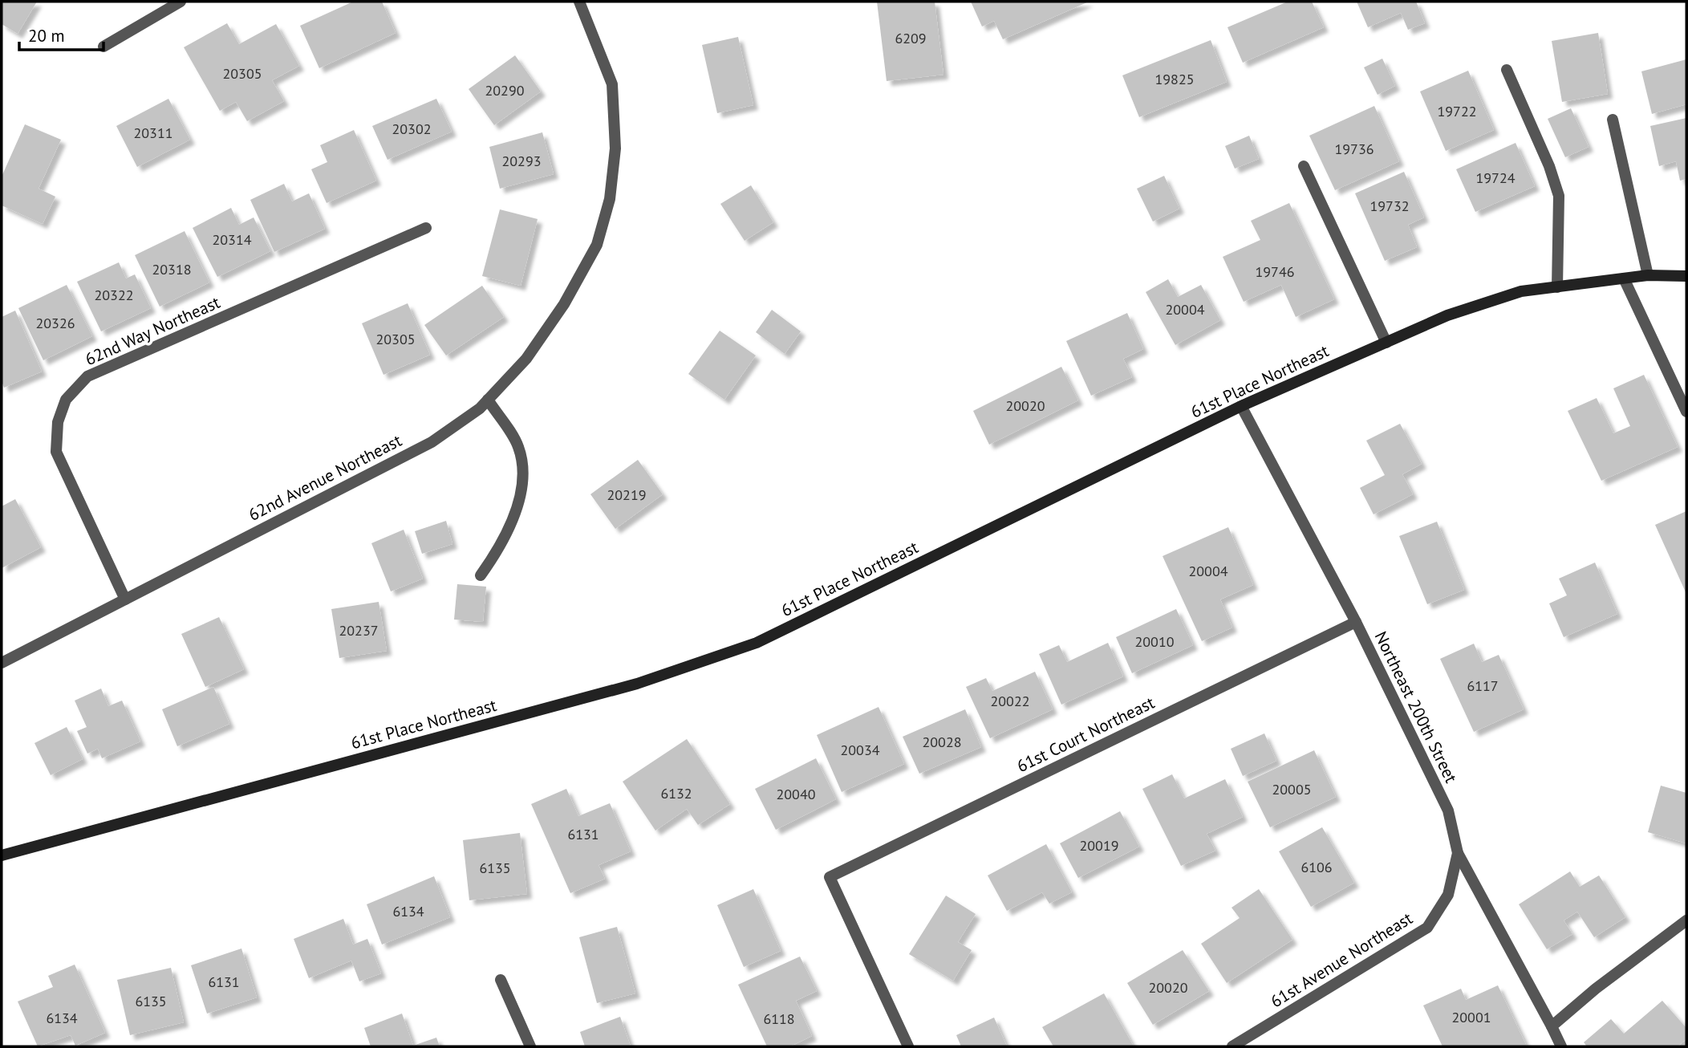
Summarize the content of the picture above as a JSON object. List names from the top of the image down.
{
  "streets": {
    "main road": ["61st Place Northeast"],
    "street": [
      "62nd Way Northeast",
      "62nd Avenue Northeast",
      "Northeast 200th Street",
      "61st Court Northeast",
      "61st Avenue Northeast"
    ]
  },
  "crossings": [
    ["62nd Way Northeast", "62nd Avenue Northeast"],
    ["61st Place Northeast", "Northeast 200th Street"],
    ["Northeast 200th Street", "61st Court Northeast"],
    ["Northeast 200th Street", "61st Avenue Northeast"]
  ],
  "house_numbers": [
    "6209",
    "20305",
    "19825",
    "20290",
    "19722",
    "20302",
    "20311",
    "19736",
    "20293",
    "19724",
    "19732",
    "20314",
    "20318",
    "19746",
    "20322",
    "20004",
    "20326",
    "20305",
    "20020",
    "20219",
    "20004",
    "20237",
    "20010",
    "6117",
    "20022",
    "20028",
    "20034",
    "20005",
    "6132",
    "20040",
    "6131",
    "20019",
    "6106",
    "6135",
    "6134",
    "6131",
    "20020",
    "6135",
    "20001",
    "6134",
    "6118"
  ],
  "scale_bar": "20 m"
}
